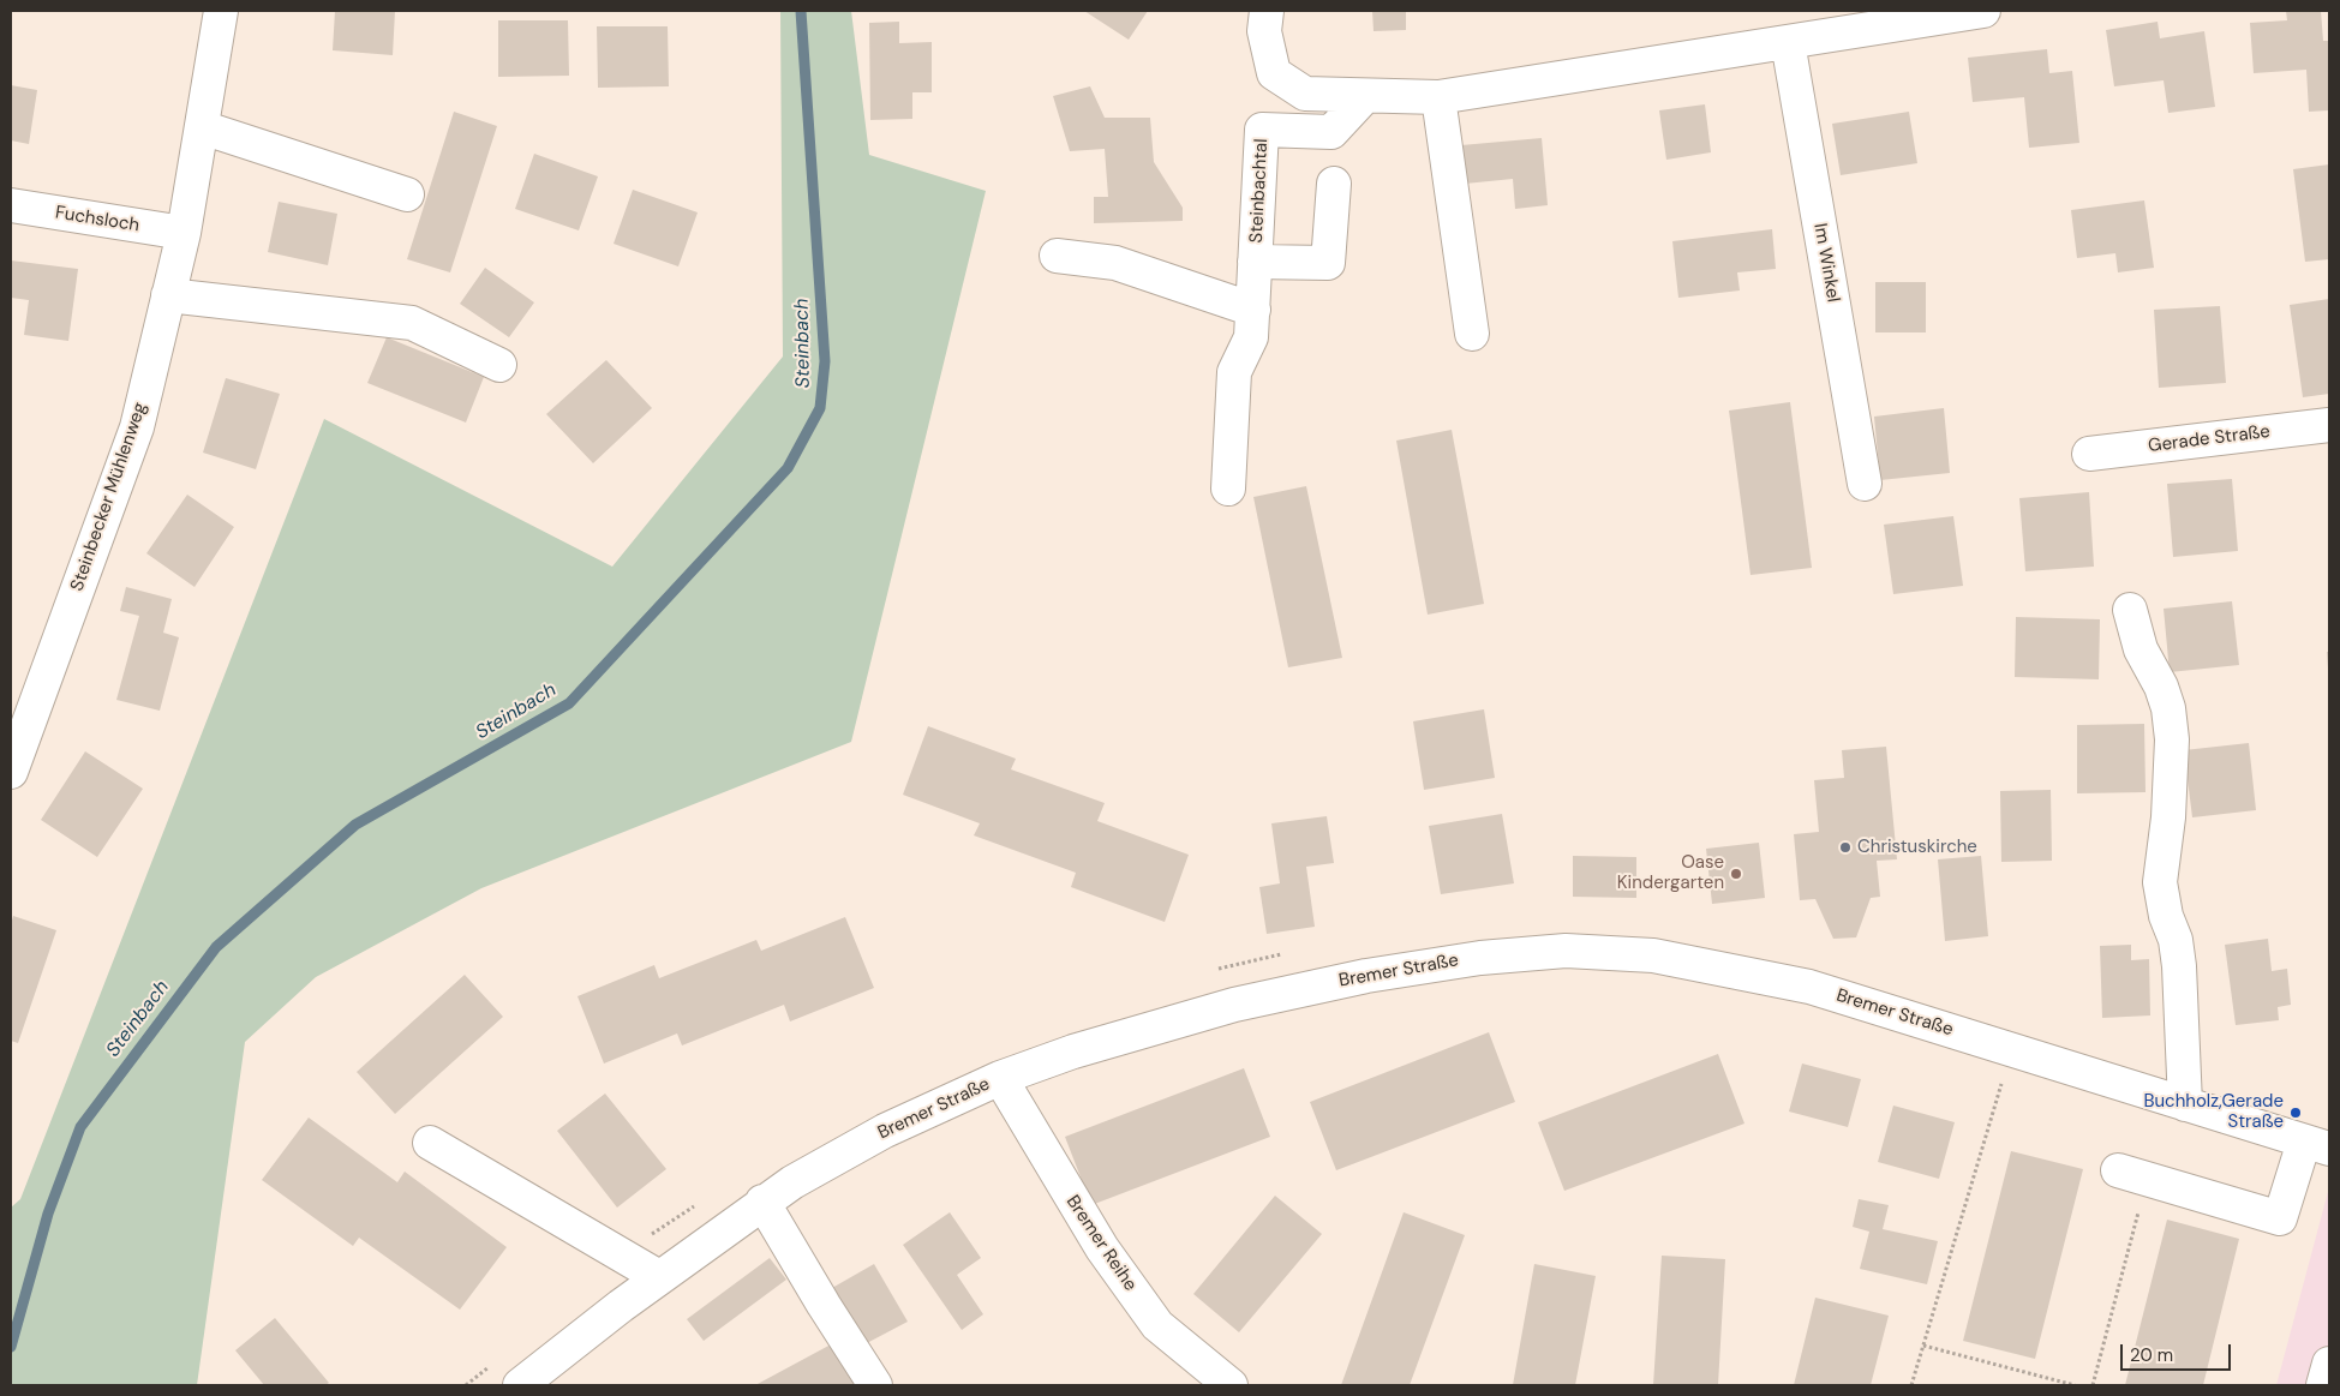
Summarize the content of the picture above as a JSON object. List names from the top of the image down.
{
  "streets": {
    "street": [
      "Steinbachtal",
      "Fuchsloch",
      "Im Winkel",
      "Gerade Straße",
      "Steinbecker Mühlenweg",
      "Bremer Straße",
      "Bremer Reihe"
    ]
  },
  "crossings": [
    ["Fuchsloch", "Steinbecker Mühlenweg"],
    ["Bremer Straße", "Bremer Reihe"]
  ],
  "water": ["Steinbach"],
  "places": ["Christuskirche", "Oase Kindergarten", "Buchholz,Gerade Straße"],
  "scale_bar": "20 m"
}
